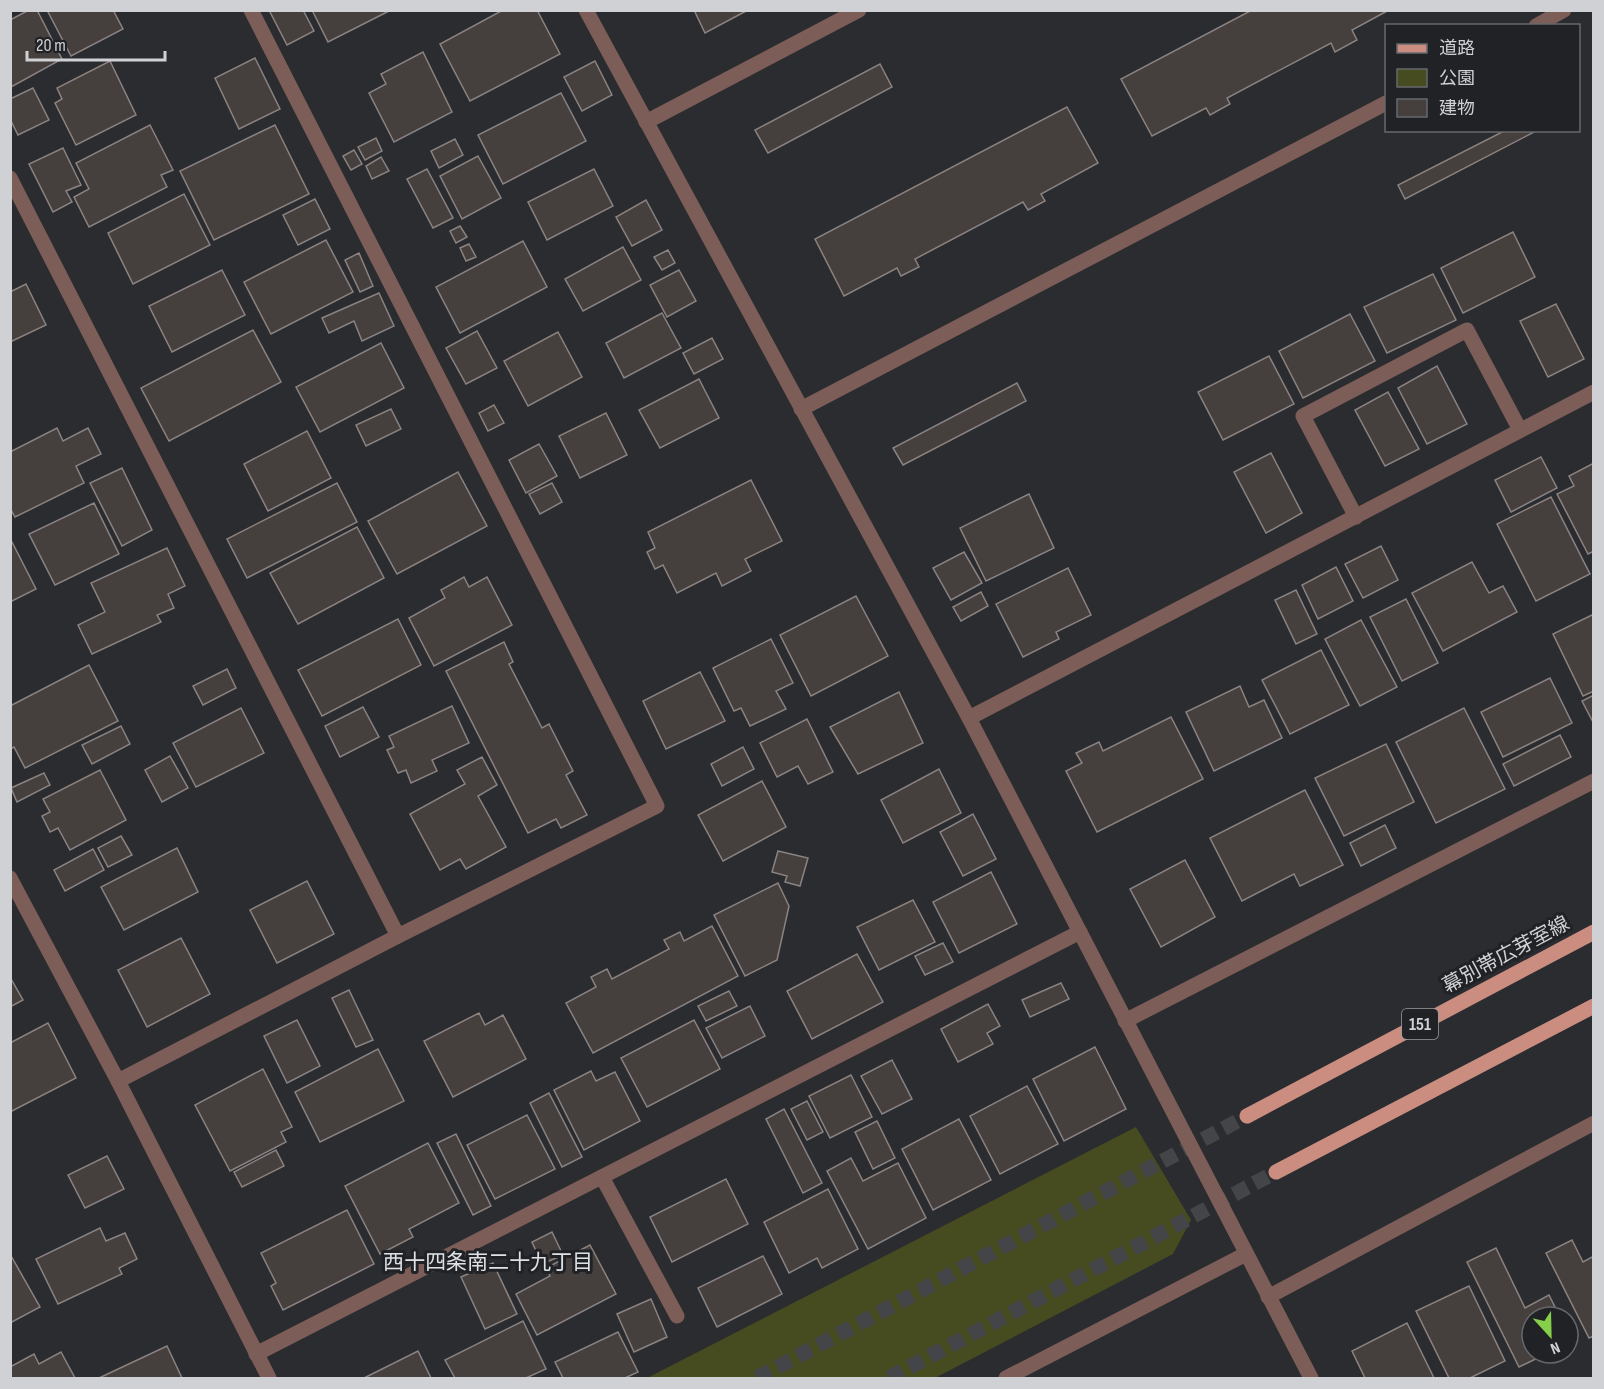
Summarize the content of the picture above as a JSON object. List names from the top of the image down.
{
  "streets": {
    "main road": ["幕別帯広芽室線", "151"]
  },
  "districts": ["西十四条南二十九丁目"],
  "legend": ["道路", "公園", "建物"],
  "scale_bar": "20 m",
  "north": "bottom"
}
